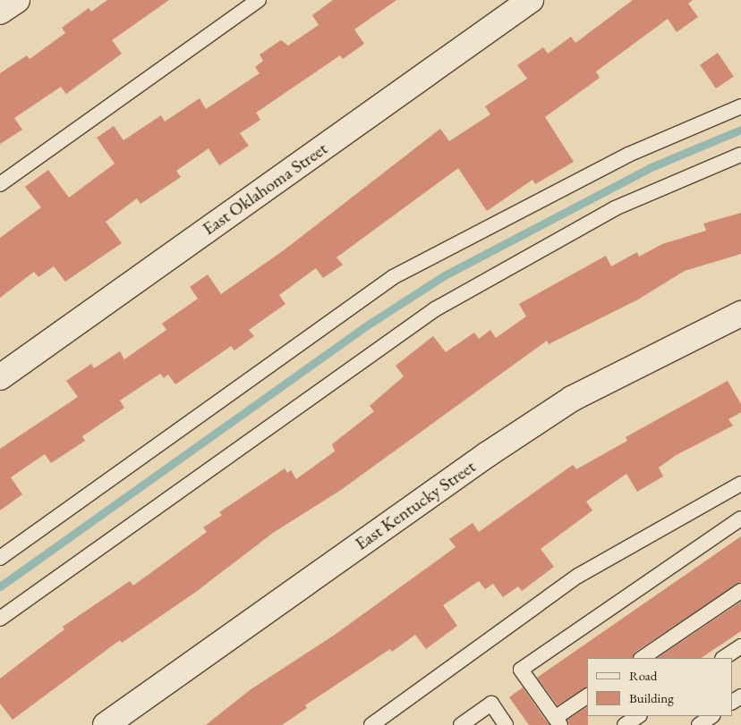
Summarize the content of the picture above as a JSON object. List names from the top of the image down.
{
  "streets": {
    "street": ["East Oklahoma Street", "East Kentucky Street"]
  },
  "legend": ["Road", "Building"]
}
